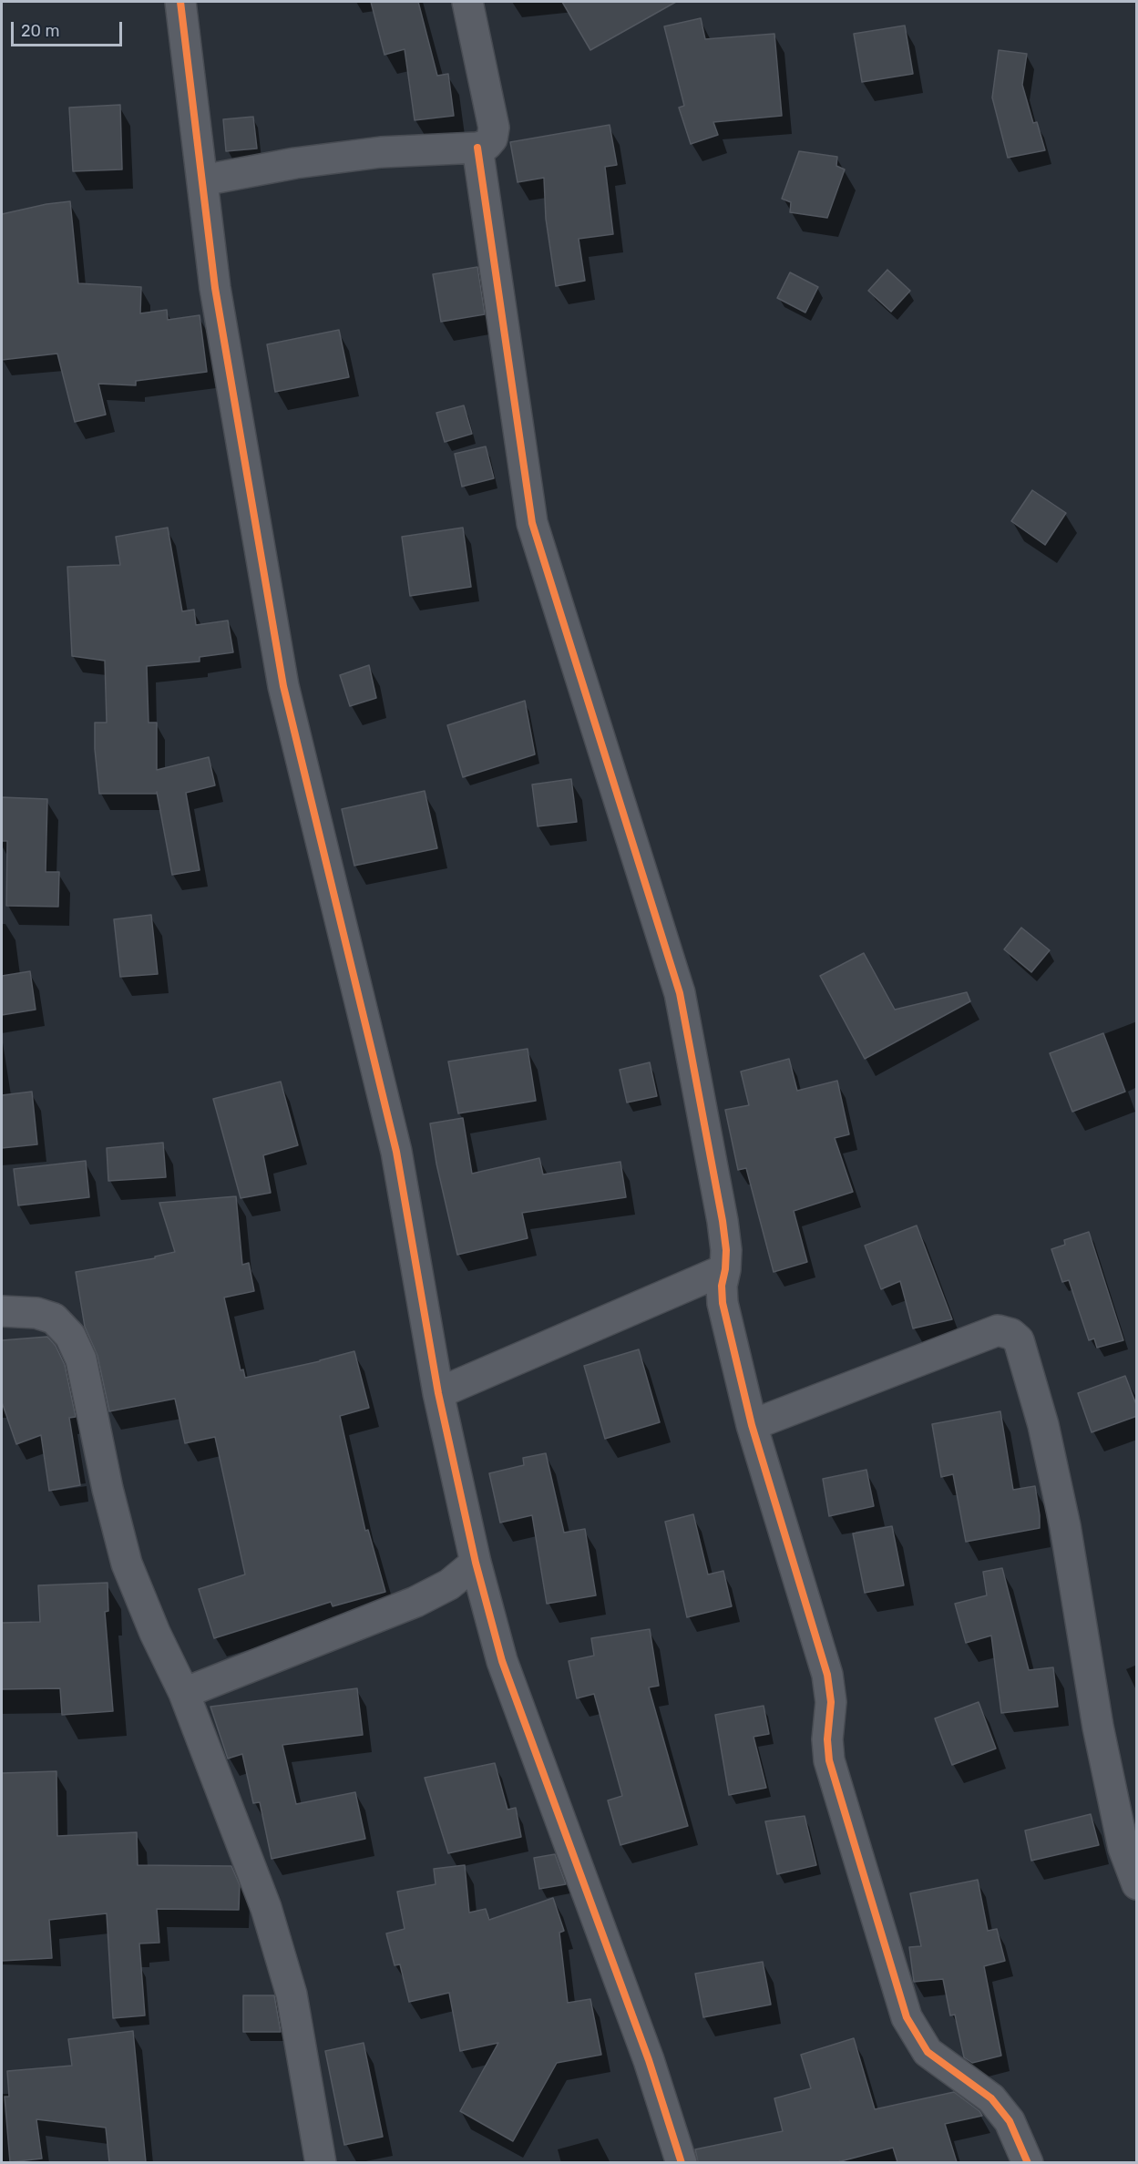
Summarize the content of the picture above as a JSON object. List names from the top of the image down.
{
  "scale_bar": "20 m"
}
